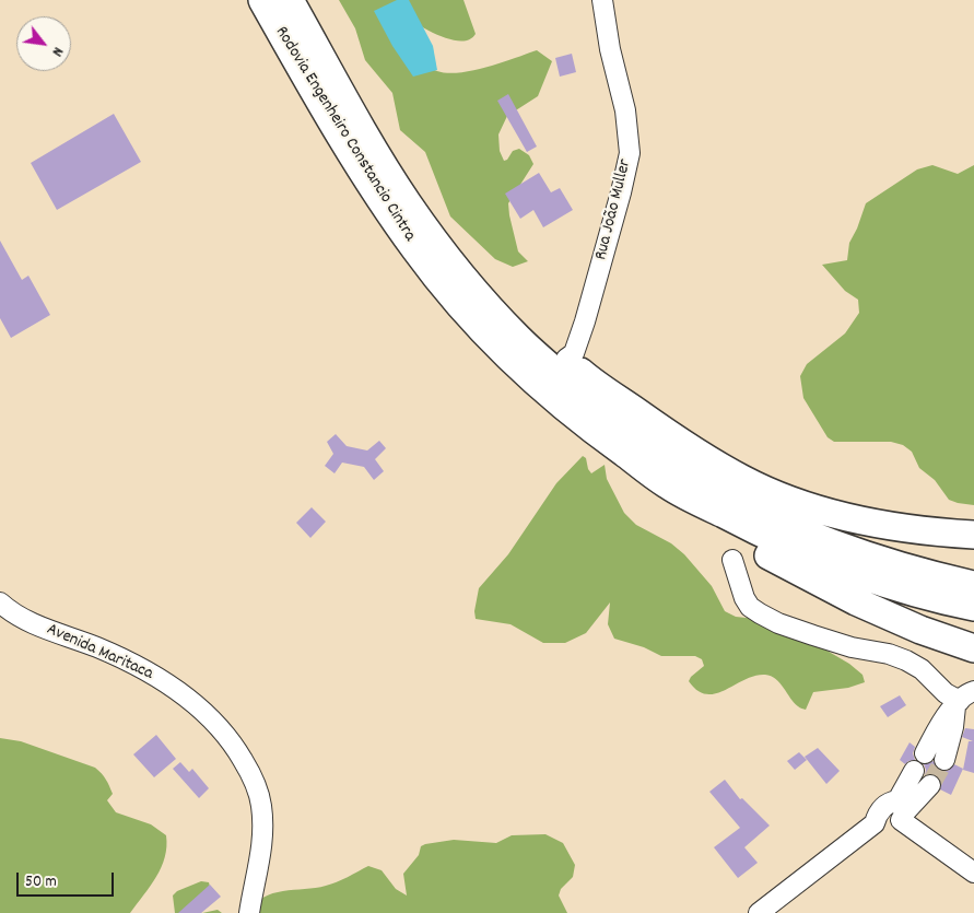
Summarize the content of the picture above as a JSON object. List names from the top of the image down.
{
  "streets": {
    "highway": ["Rodovia Engenheiro Constancio Cintra"],
    "street": ["Rua João Muller", "Avenida Maritaca"]
  },
  "scale_bar": "50 m",
  "north": "bottom right"
}
